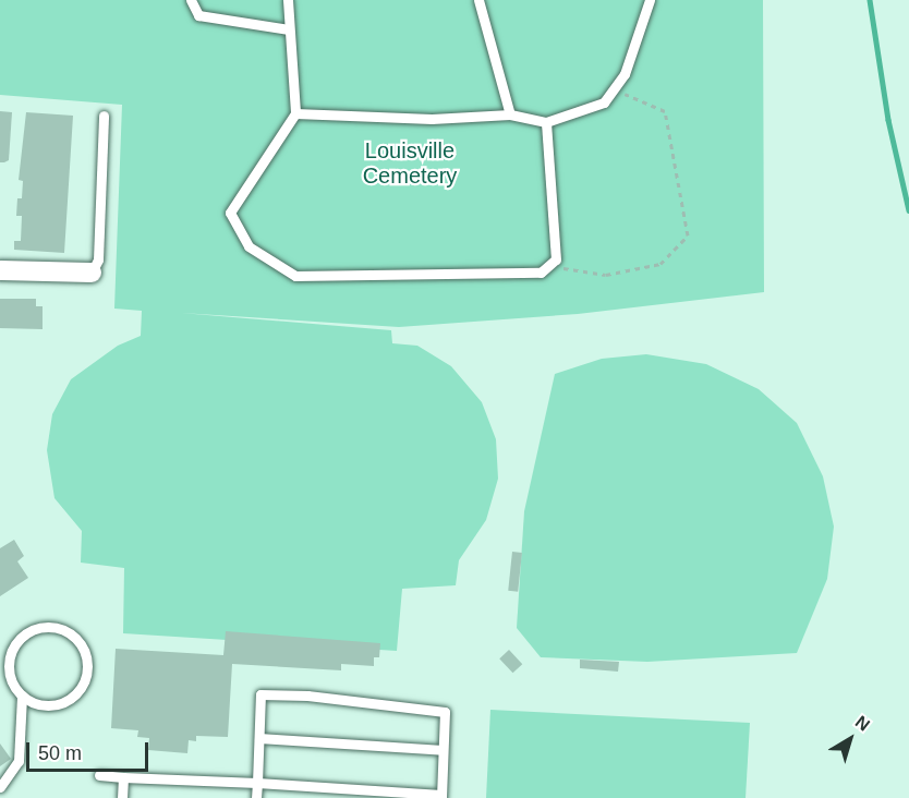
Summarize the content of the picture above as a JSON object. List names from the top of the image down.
{
  "parks": ["Louisville Cemetery"],
  "scale_bar": "50 m",
  "north": "top right"
}
